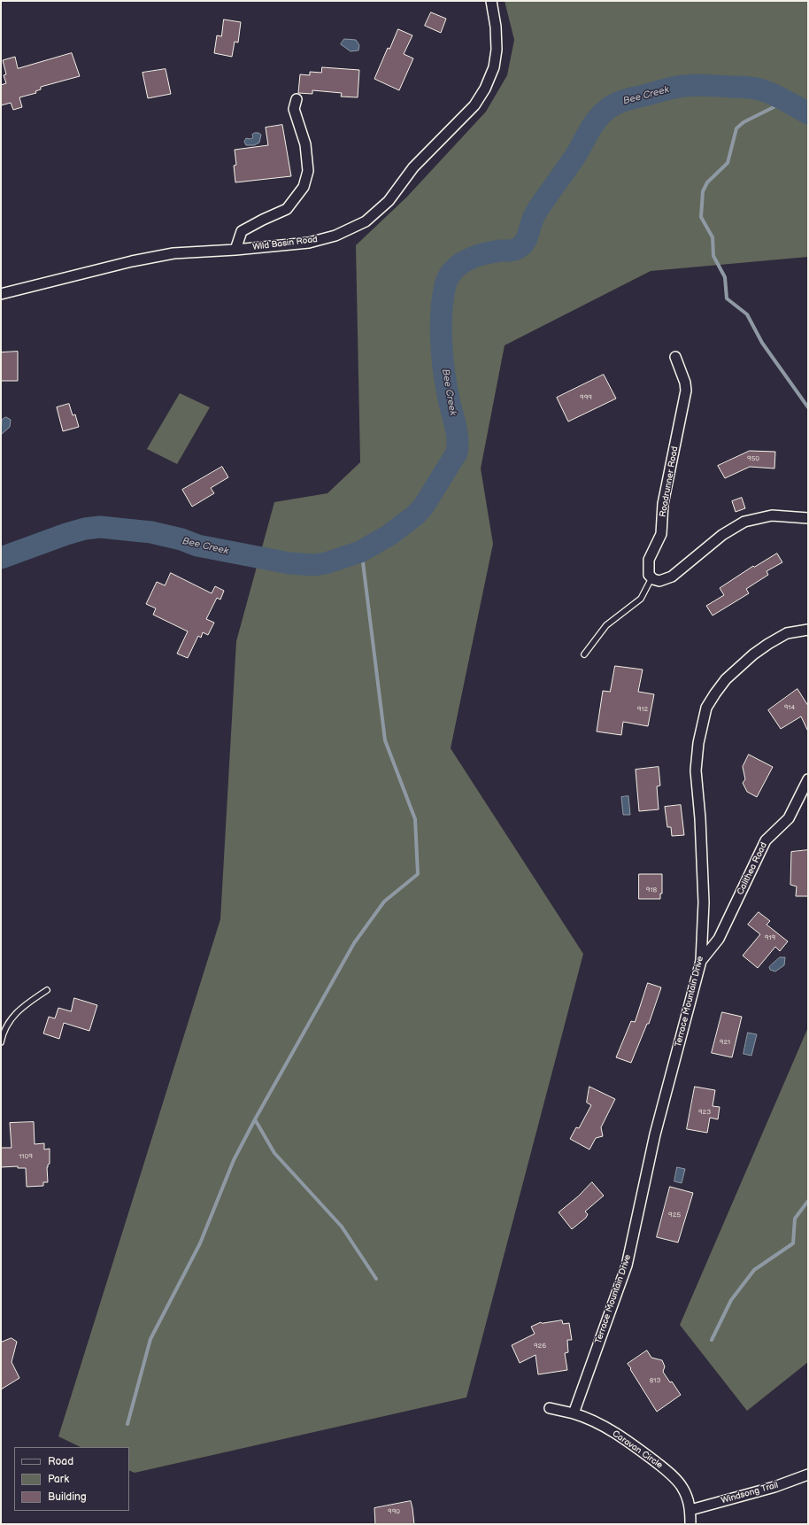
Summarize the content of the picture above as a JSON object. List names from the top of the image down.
{
  "streets": {
    "street": [
      "Wild Basin Road",
      "Roadrunner Road",
      "Calithea Road",
      "Terrace Mountain Drive",
      "Caravan Circle",
      "Windsong Trail"
    ]
  },
  "crossings": [
    ["Calithea Road", "Terrace Mountain Drive"],
    ["Terrace Mountain Drive", "Caravan Circle"],
    ["Caravan Circle", "Windsong Trail"]
  ],
  "water": ["Bee Creek"],
  "house_numbers": [
    "999",
    "950",
    "914",
    "912",
    "918",
    "919",
    "921",
    "923",
    "1109",
    "925",
    "926",
    "813",
    "990"
  ],
  "legend": ["Road", "Park", "Building"]
}
